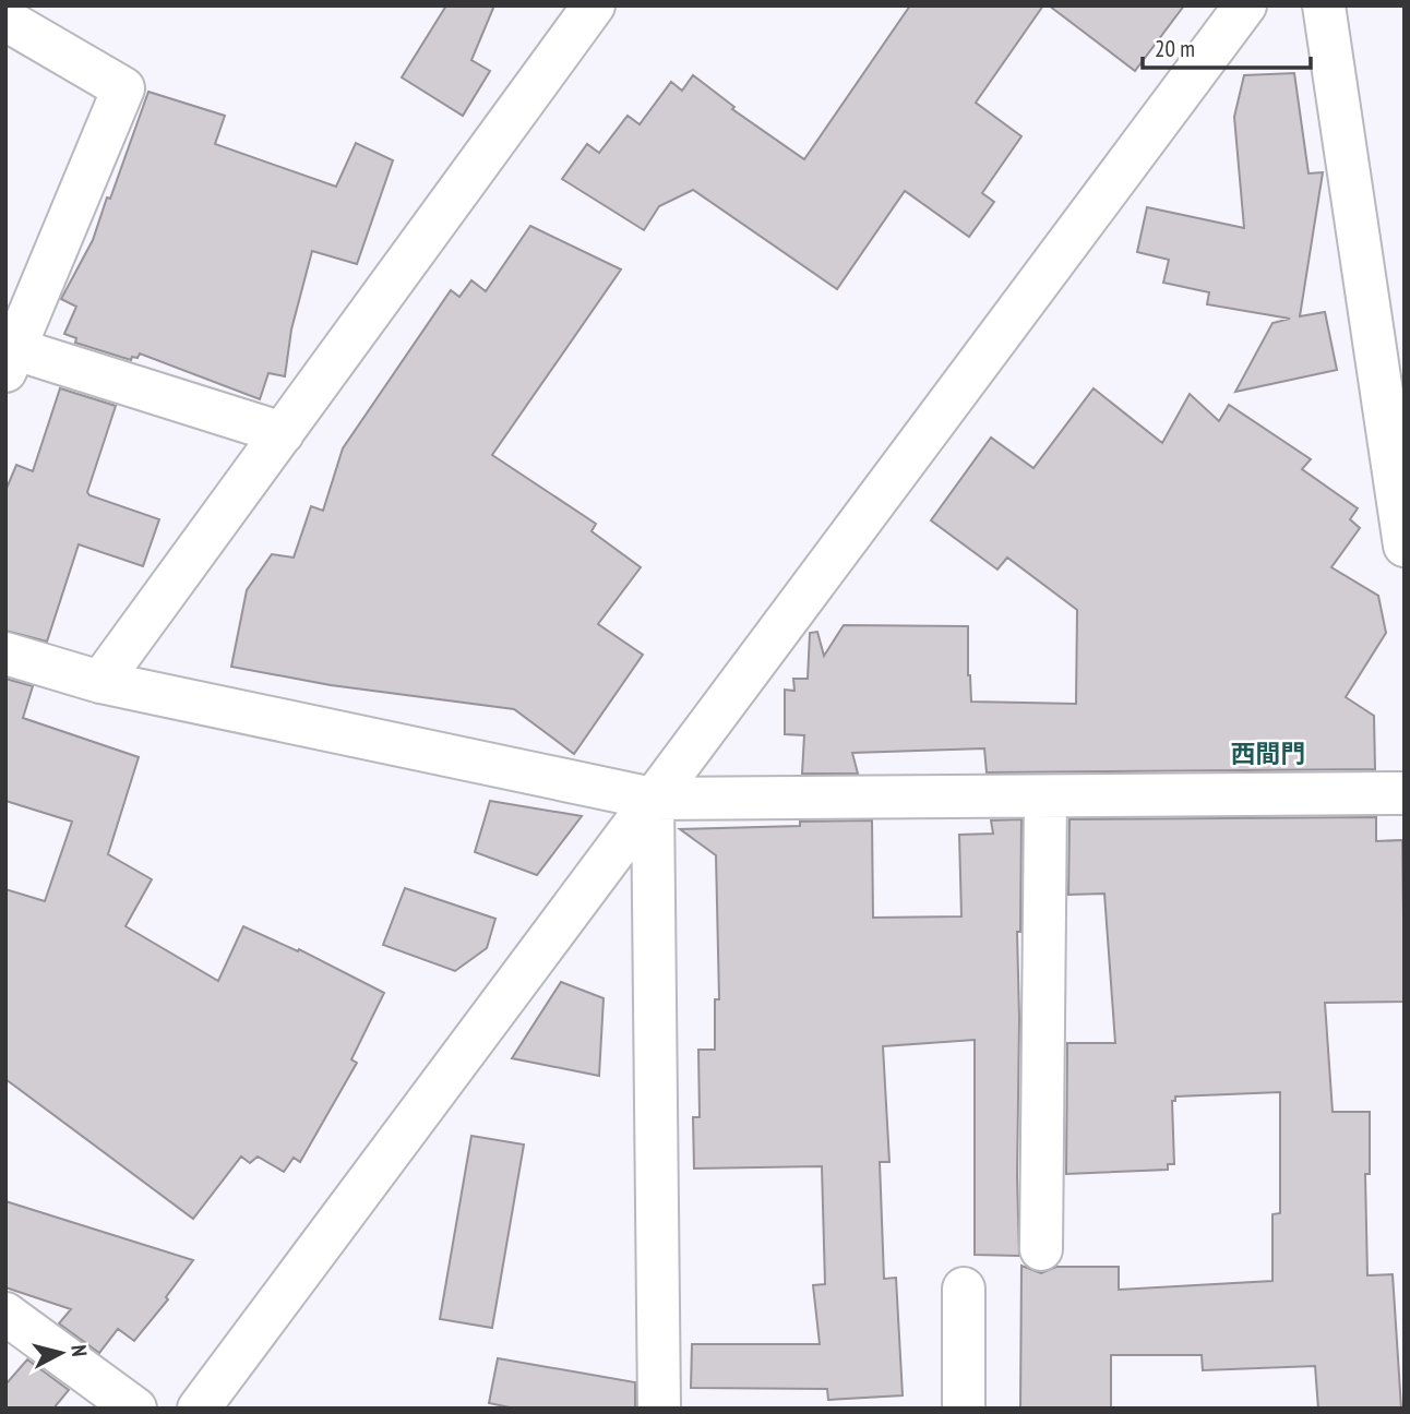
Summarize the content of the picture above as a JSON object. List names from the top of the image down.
{
  "districts": ["西間門"],
  "scale_bar": "20 m",
  "north": "right"
}
